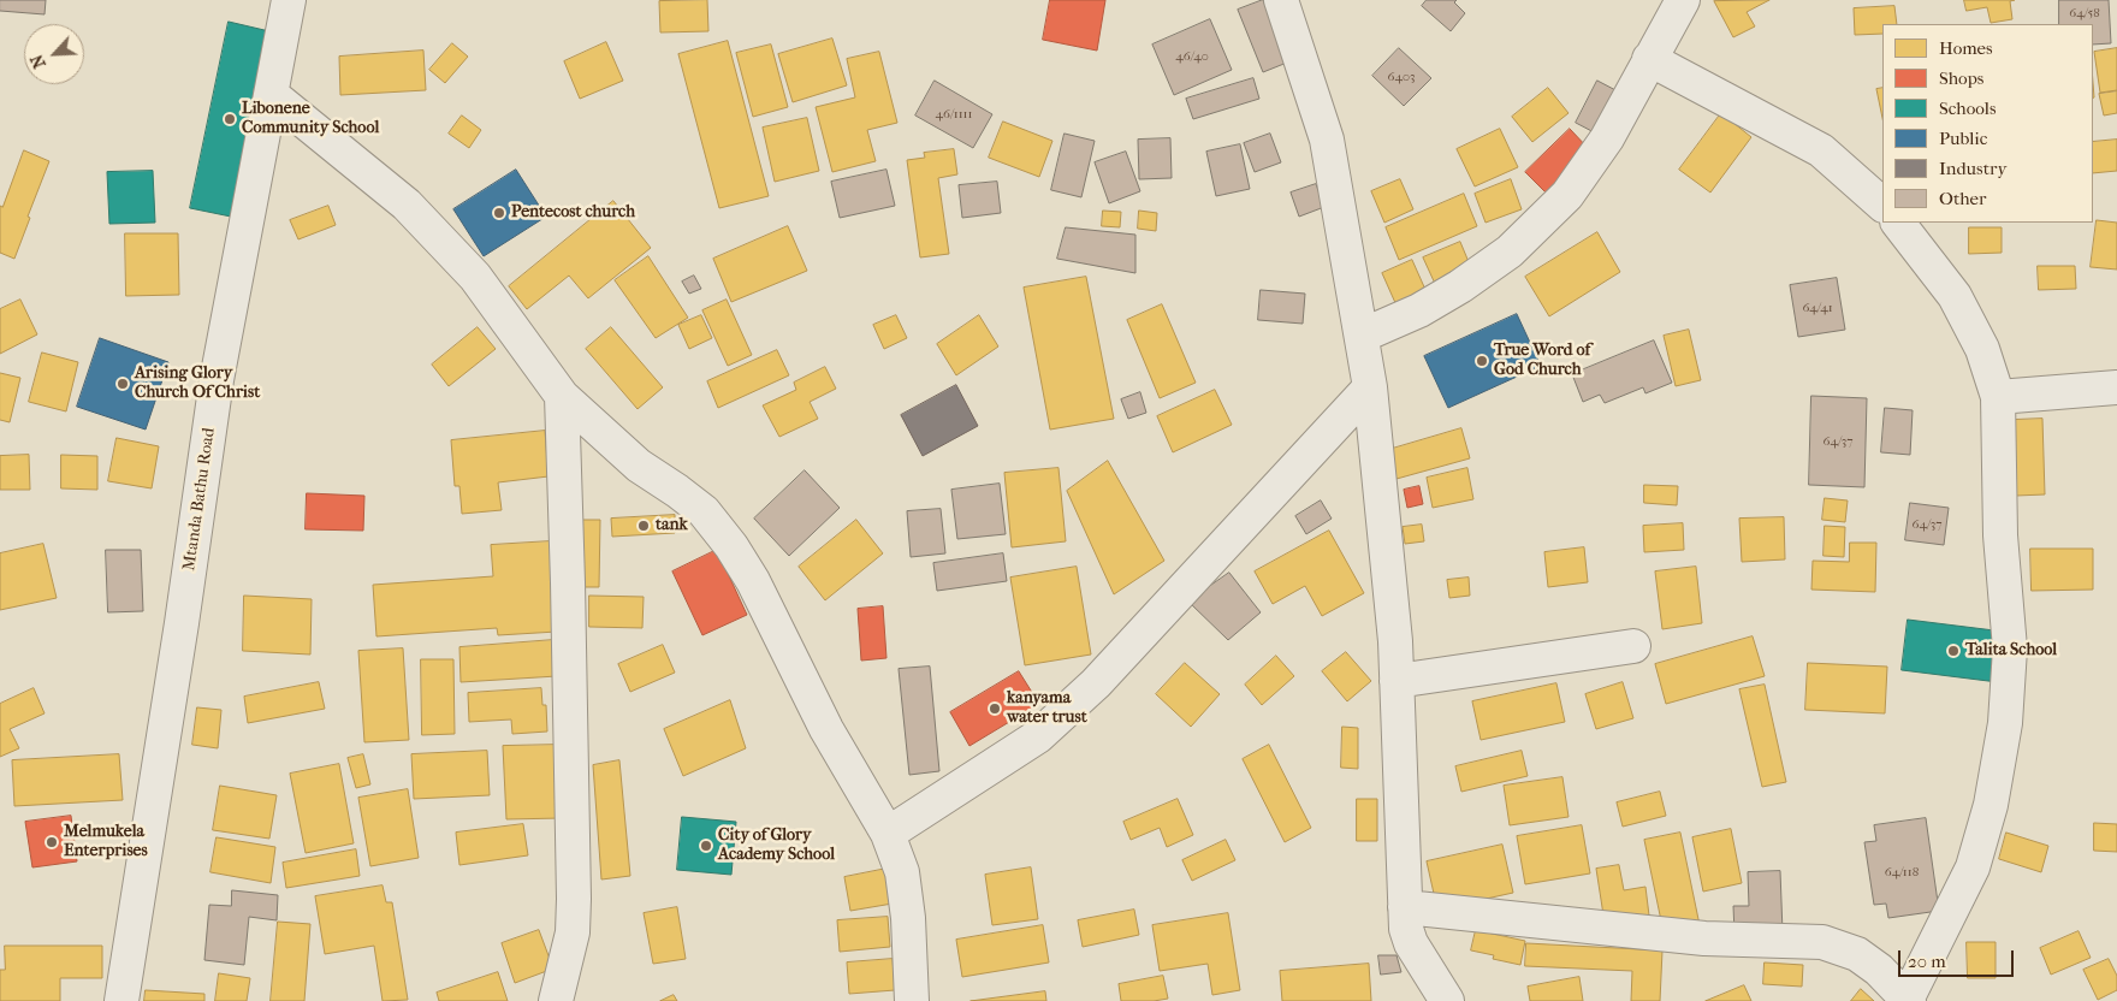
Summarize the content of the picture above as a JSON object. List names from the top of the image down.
{
  "streets": {
    "street": ["Mtanda Bathu Road"]
  },
  "places": [
    "Libonene Community School",
    "Pentecost church",
    "True Word of God Church",
    "Arising Glory Church Of Christ",
    "tank",
    "Talita School",
    "kanyama water trust",
    "Melmukela Enterprises",
    "City of Glory Academy School"
  ],
  "house_numbers": [
    "64/58",
    "46/40",
    "6403",
    "46/1111",
    "64/41",
    "64/37",
    "64/37",
    "64/118"
  ],
  "legend": [
    "Homes",
    "Shops",
    "Schools",
    "Public",
    "Industry",
    "Other"
  ],
  "scale_bar": "20 m",
  "north": "bottom left"
}
